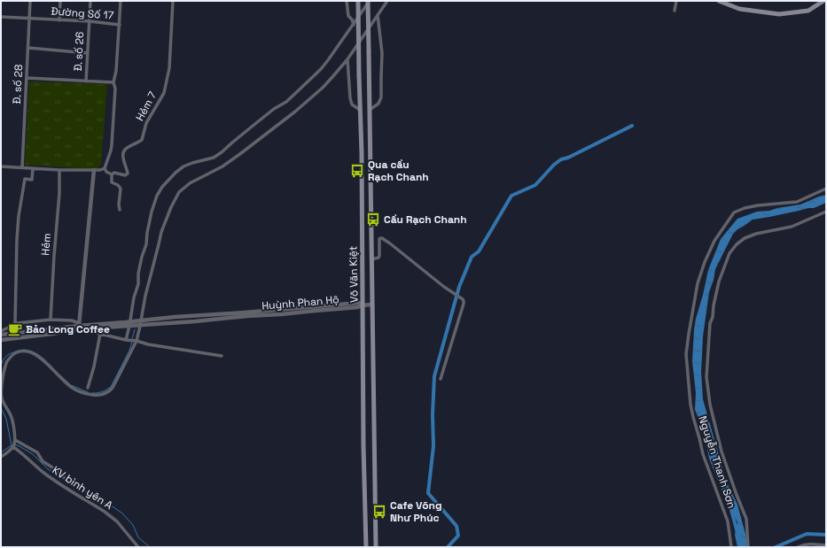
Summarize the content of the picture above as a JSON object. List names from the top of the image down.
{
  "streets": {
    "main road": ["Võ Văn Kiệt"],
    "street": [
      "Đường Số 17",
      "Đ. số 26",
      "Đ. số 28",
      "Hẻm 7",
      "Hẻm",
      "Huỳnh Phan Hộ",
      "Nguyễn Thanh Sơn",
      "KV bình yên A"
    ]
  },
  "crossings": [
    ["Đường Số 17", "Đ. số 26"],
    ["Đường Số 17", "Đ. số 28"],
    ["Võ Văn Kiệt", "Huỳnh Phan Hộ"]
  ],
  "places": {
    "bus stop": ["Qua cầu Rạch Chanh", "Cầu Rạch Chanh", "Cafe Võng Như Phúc"],
    "cafe": ["Bảo Long Coffee"]
  }
}
